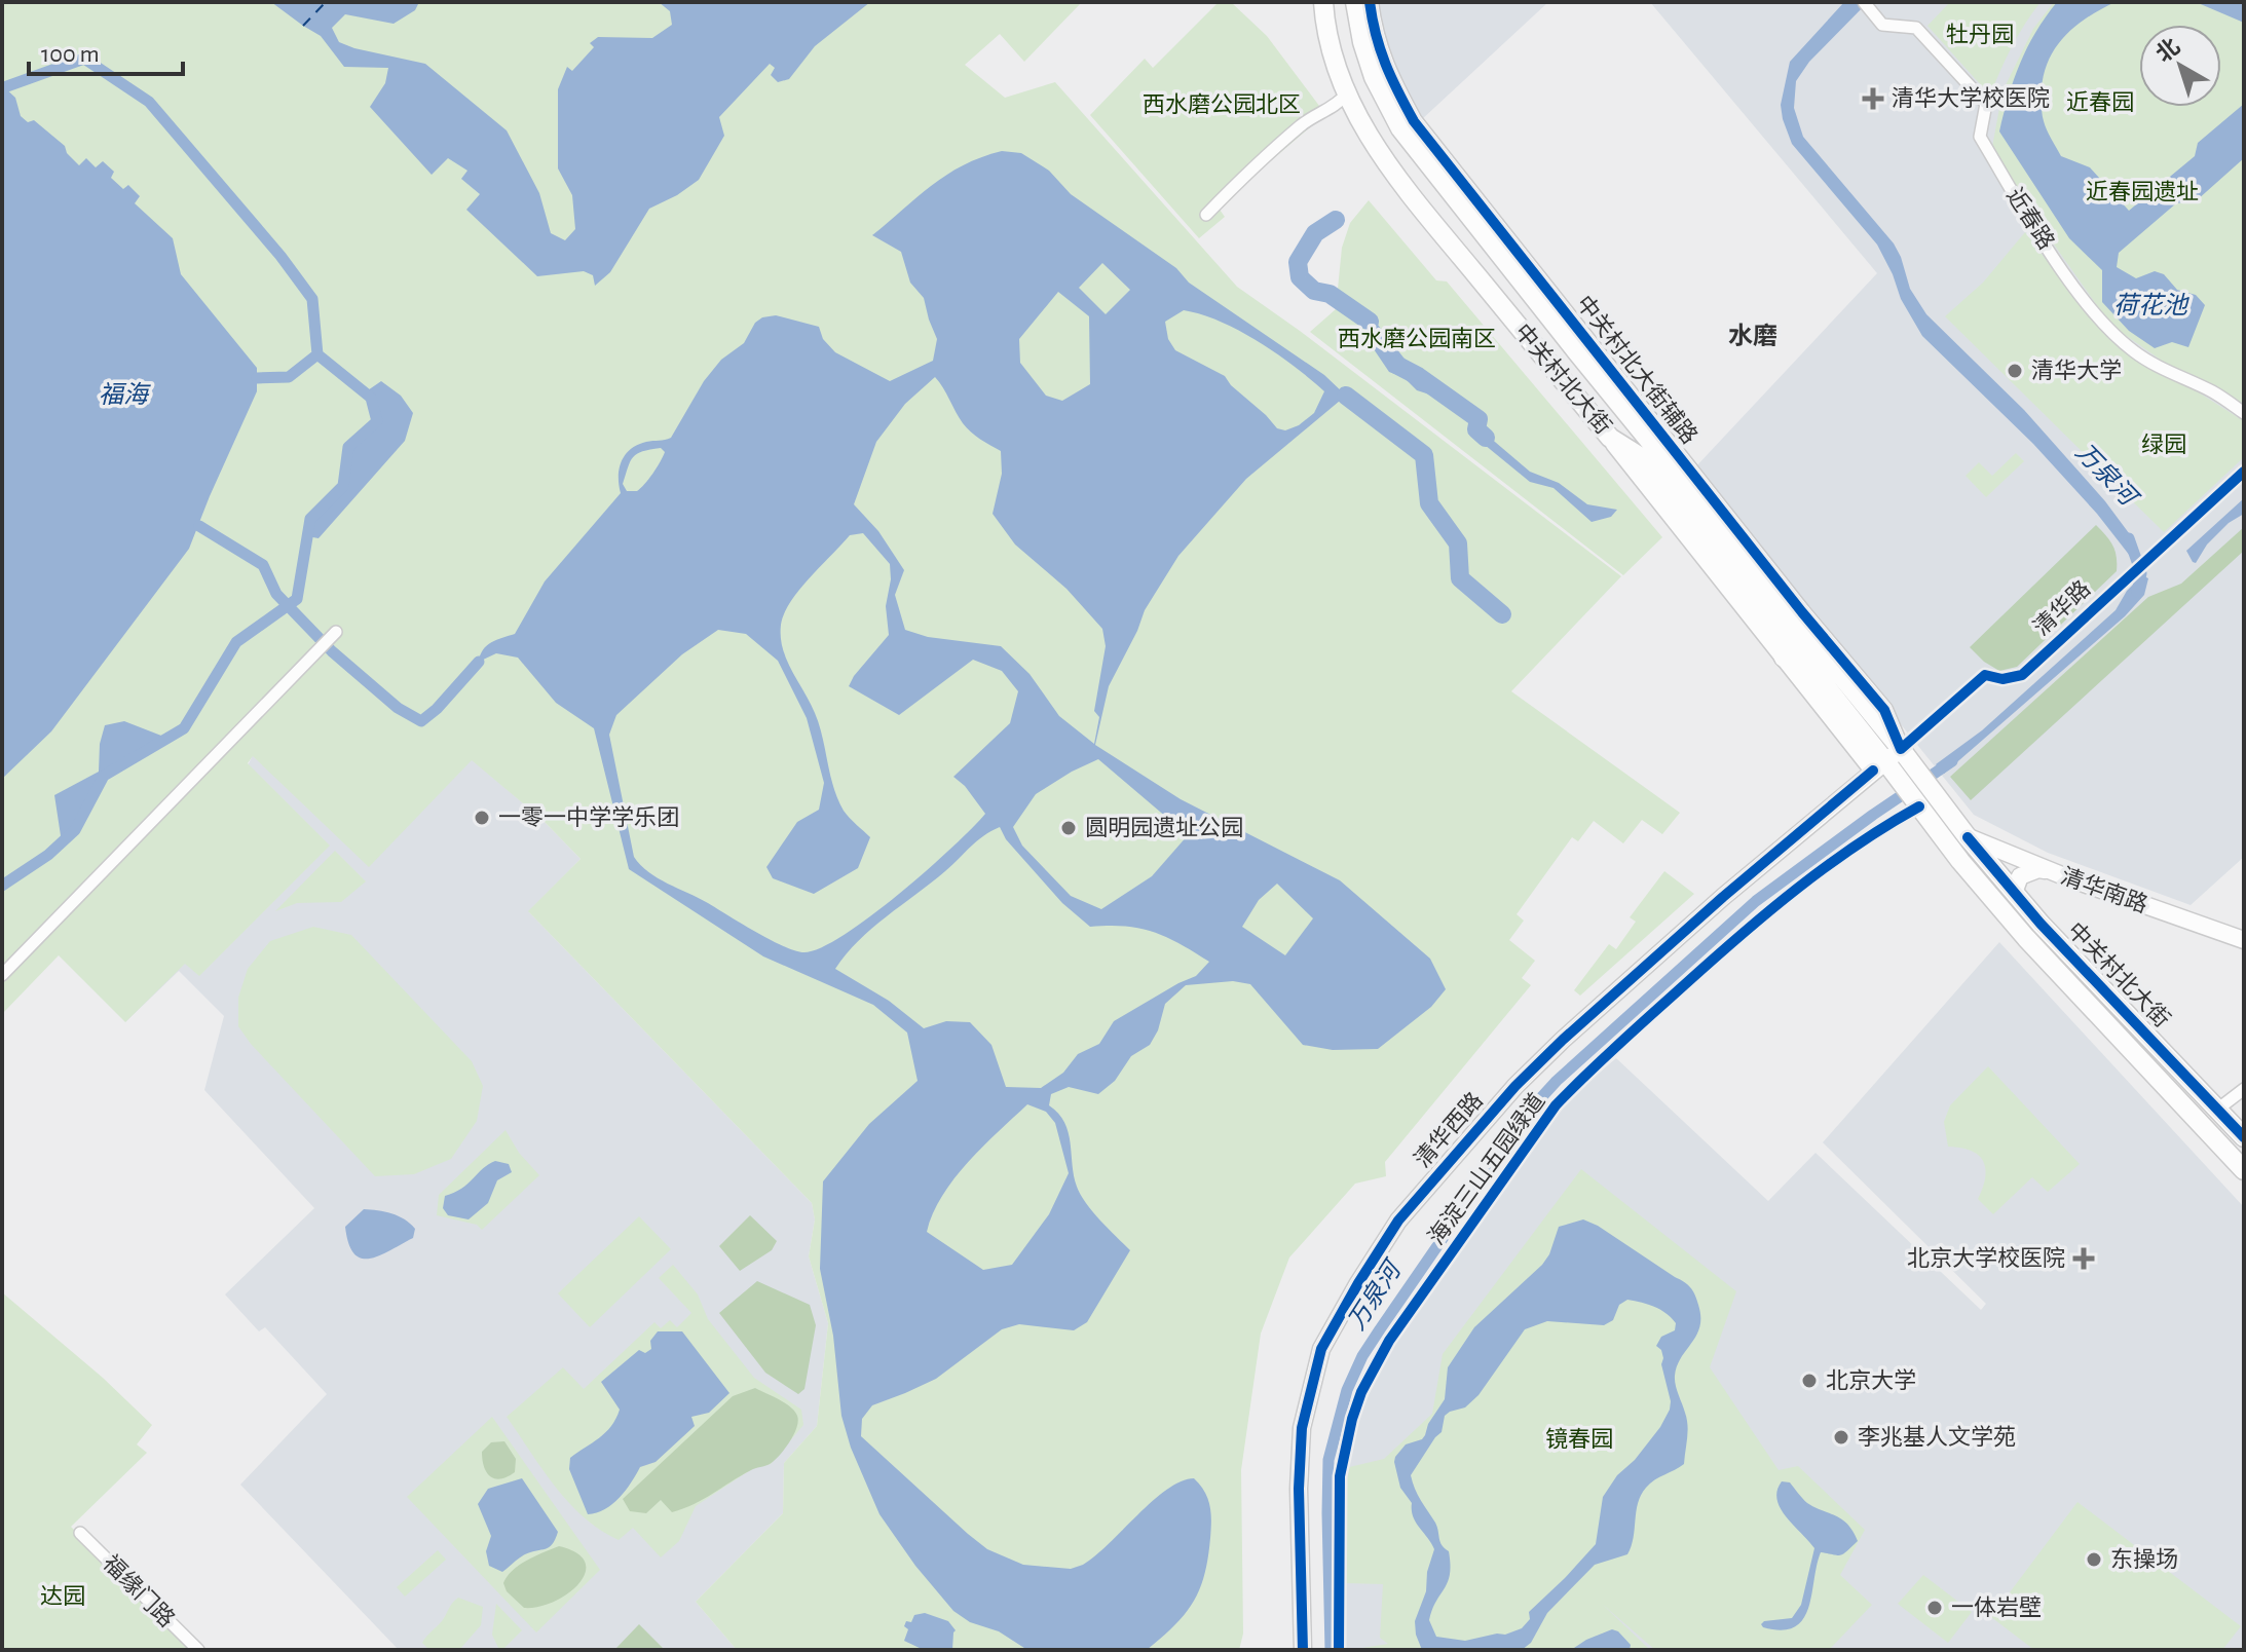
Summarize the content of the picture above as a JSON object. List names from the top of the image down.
{
  "streets": {
    "main road": ["中关村北大街"],
    "street": [
      "近春路",
      "中关村北大街辅路",
      "清华路",
      "清华南路",
      "清华西路",
      "福缘门路"
    ],
    "cycle path": ["海淀三山五园绿道"]
  },
  "crossings": [
    ["中关村北大街辅路", "中关村北大街"],
    ["中关村北大街辅路", "清华路"],
    ["中关村北大街辅路", "清华西路"],
    ["中关村北大街", "清华路"],
    ["中关村北大街", "清华南路"],
    ["中关村北大街", "清华西路"],
    ["清华路", "清华西路"]
  ],
  "districts": ["水磨"],
  "water": ["荷花池", "福海", "万泉河"],
  "parks": [
    "牡丹园",
    "近春园",
    "西水磨公园北区",
    "近春园遗址",
    "西水磨公园南区",
    "绿园",
    "镜春园",
    "达园"
  ],
  "places": {
    "health": ["清华大学校医院", "北京大学校医院"],
    "other": [
      "清华大学",
      "一零一中学学乐团",
      "圆明园遗址公园",
      "北京大学",
      "李兆基人文学苑",
      "东操场",
      "一体岩壁"
    ]
  },
  "scale_bar": "100 m",
  "north": "top left"
}
